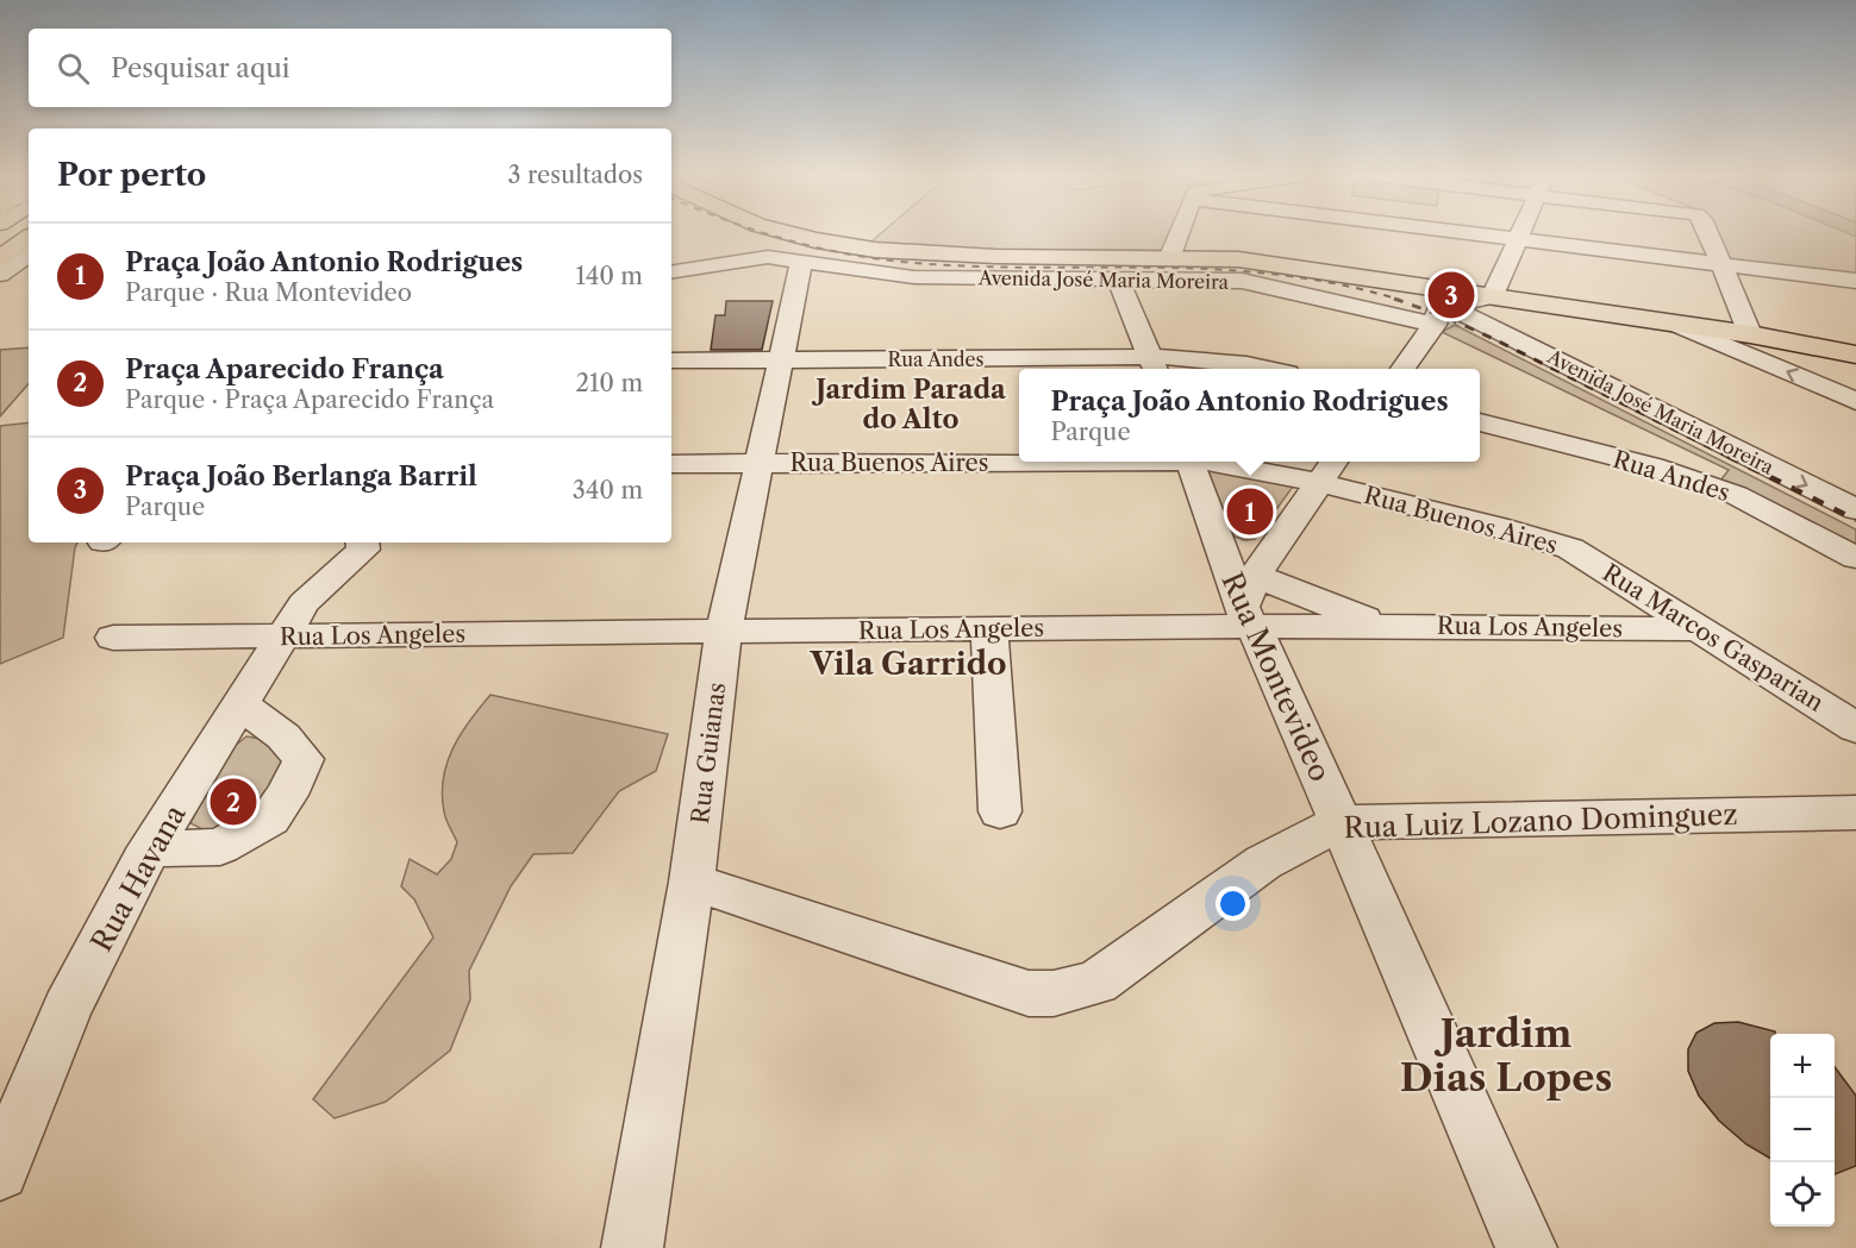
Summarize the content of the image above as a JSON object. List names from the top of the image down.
{
  "streets": {
    "street": [
      "Avenida José Maria Moreira",
      "Rua Andes",
      "Rua Buenos Aires",
      "Rua Los Angeles",
      "Rua Marcos Gasparian",
      "Rua Montevideo",
      "Rua Guianas",
      "Rua Luiz Lozano Dominguez",
      "Rua Havana"
    ]
  },
  "crossings": [
    ["Avenida José Maria Moreira", "Rua Guianas"],
    ["Rua Andes", "Rua Guianas"],
    ["Rua Buenos Aires", "Rua Marcos Gasparian"],
    ["Rua Buenos Aires", "Rua Guianas"],
    ["Rua Los Angeles", "Rua Marcos Gasparian"],
    ["Rua Los Angeles", "Rua Montevideo"],
    ["Rua Los Angeles", "Rua Guianas"],
    ["Rua Los Angeles", "Rua Havana"],
    ["Rua Montevideo", "Rua Luiz Lozano Dominguez"],
    ["Rua Guianas", "Rua Luiz Lozano Dominguez"]
  ],
  "districts": ["Jardim Parada do Alto", "Vila Garrido", "Jardim Dias Lopes"],
  "page": {
    "search": "Pesquisar aqui",
    "heading": ["Por perto", "3 resultados"],
    "list": [
      {
        "mark": "1",
        "name": "Praça João Antonio Rodrigues",
        "note": "Parque · Rua Montevideo",
        "value": "140 m"
      },
      {
        "mark": "2",
        "name": "Praça Aparecido França",
        "note": "Parque · Praça Aparecido França",
        "value": "210 m"
      },
      {
        "mark": "3",
        "name": "Praça João Berlanga Barril",
        "note": "Parque",
        "value": "340 m"
      }
    ],
    "pins": ["3", "1", "2"],
    "popup": ["Praça João Antonio Rodrigues", "Parque"],
    "map_buttons": ["+", "−"]
  }
}
